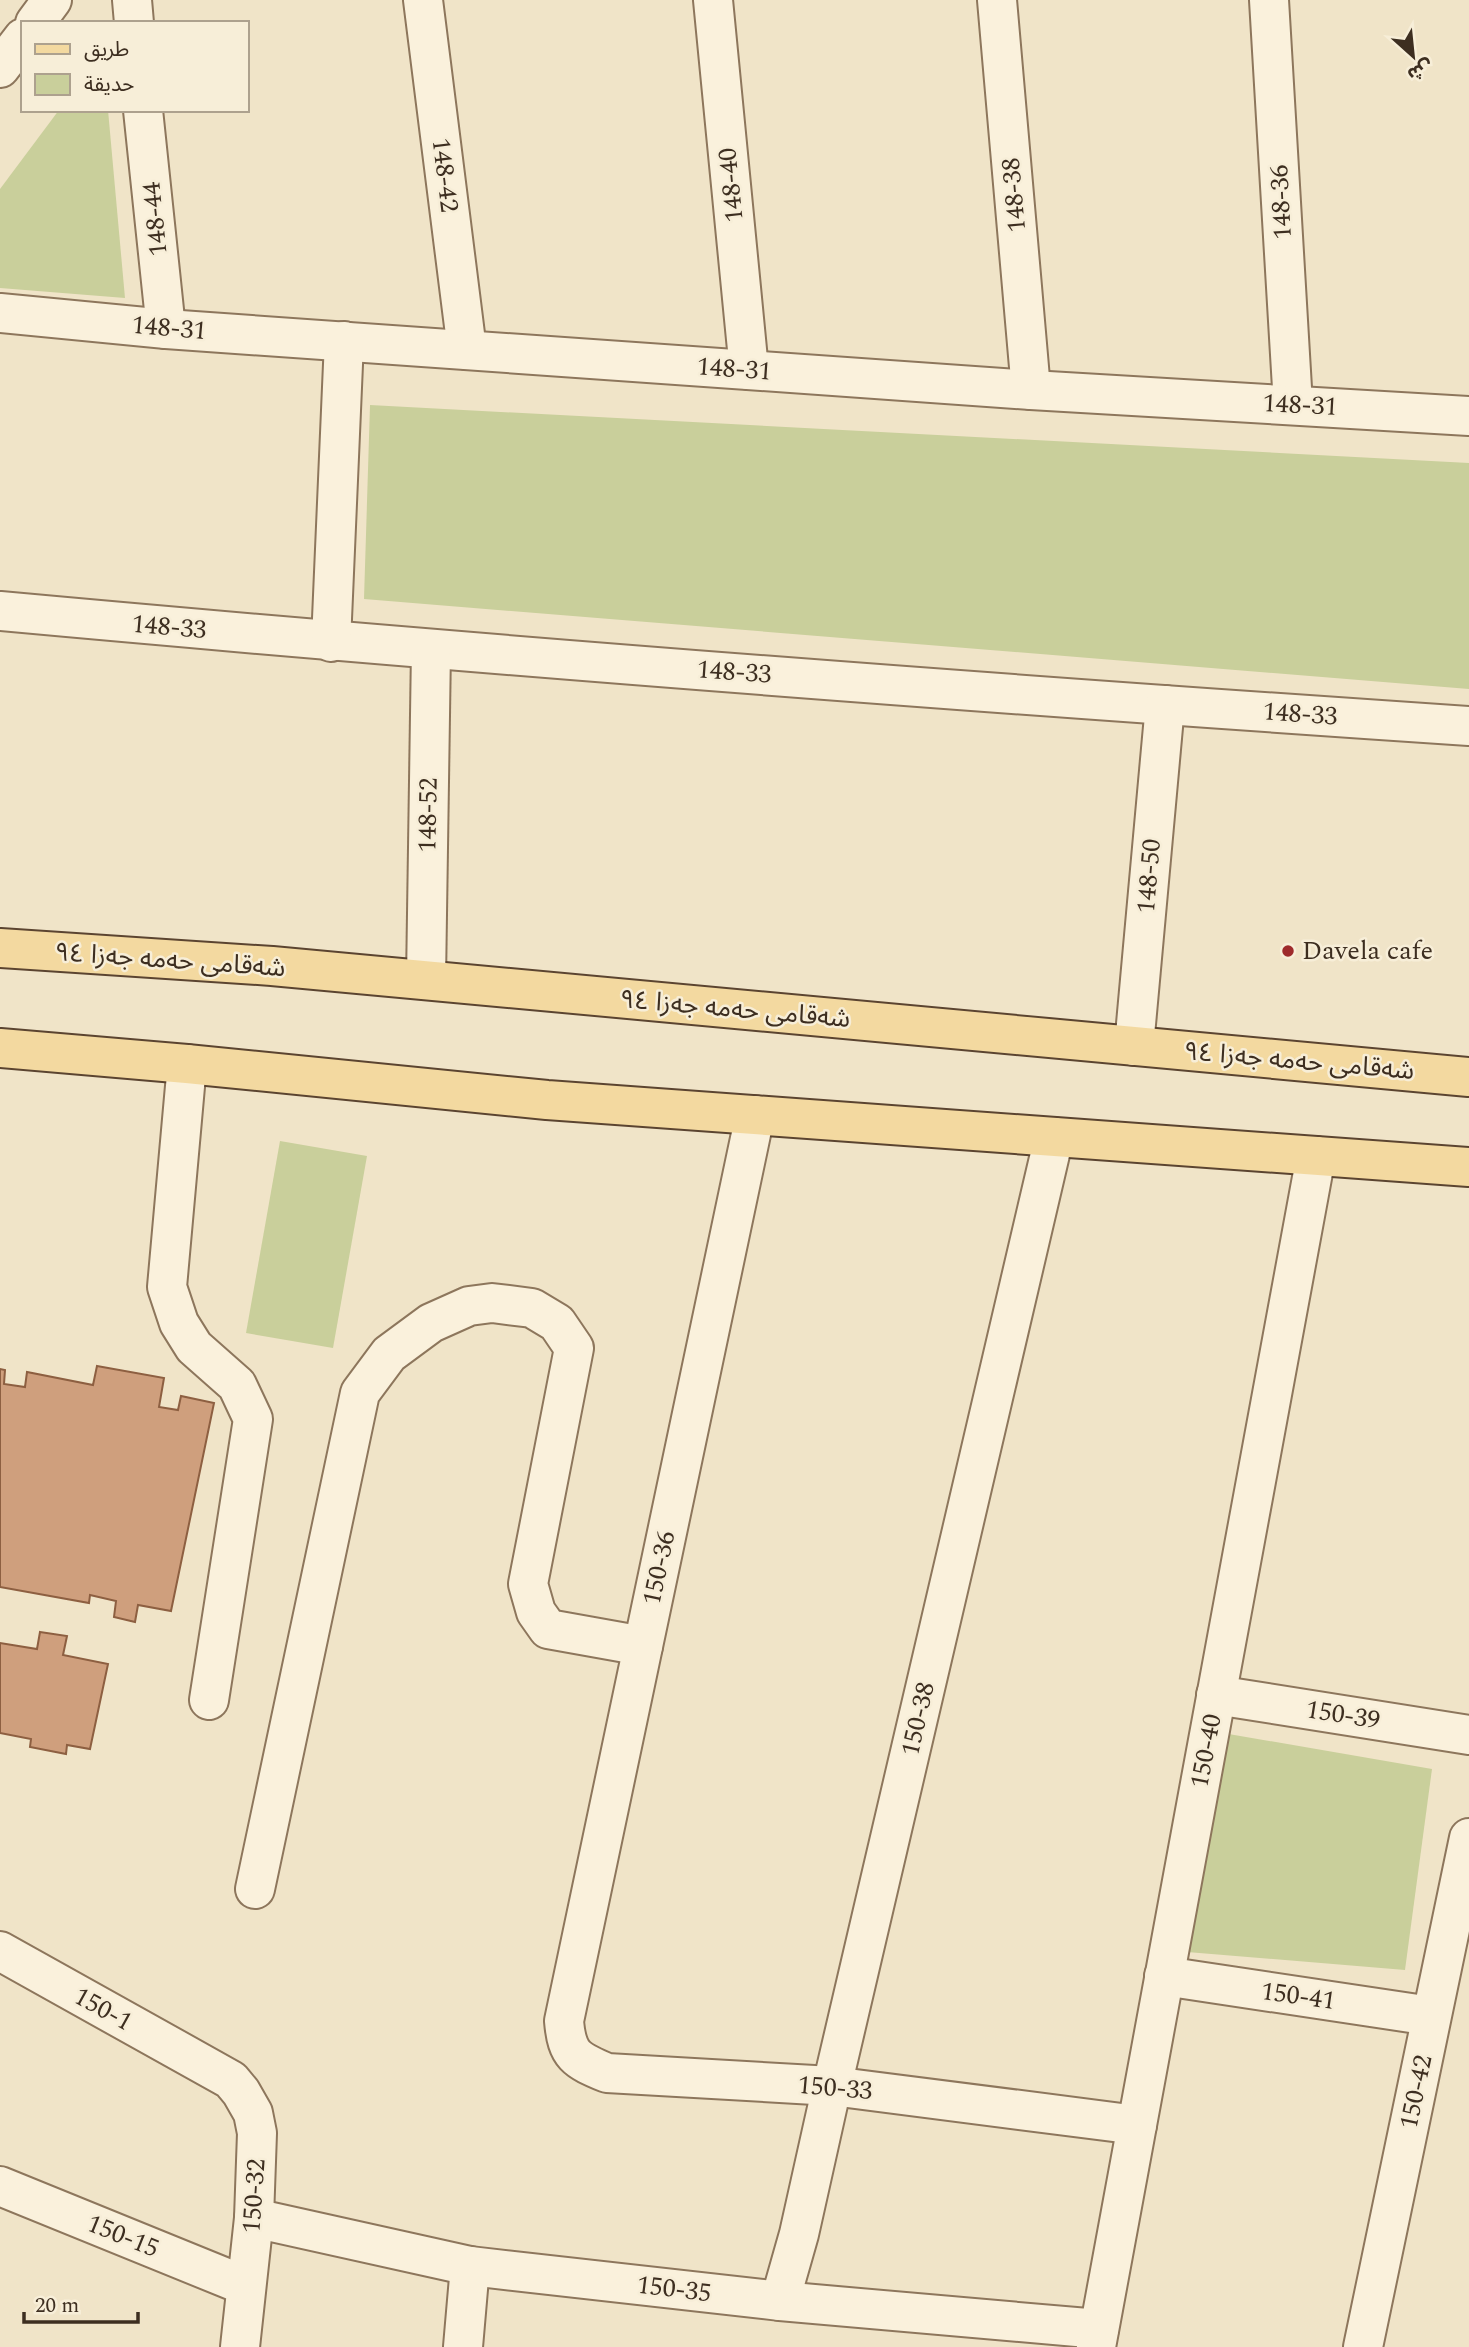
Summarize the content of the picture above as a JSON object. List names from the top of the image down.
{
  "streets": {
    "main road": ["شەقامی حەمە جەزا ٩٤"],
    "street": [
      "148-42",
      "148-40",
      "148-38",
      "148-36",
      "148-44",
      "148-31",
      "148-33",
      "148-52",
      "148-50",
      "150-36",
      "150-39",
      "150-38",
      "150-40",
      "150-41",
      "150-1",
      "150-33",
      "150-42",
      "150-32",
      "150-15",
      "150-35"
    ]
  },
  "crossings": [
    ["148-42", "148-31"],
    ["148-40", "148-31"],
    ["148-38", "148-31"],
    ["148-36", "148-31"],
    ["148-44", "148-31"],
    ["148-33", "148-52"],
    ["148-33", "148-50"],
    ["148-52", "شەقامی حەمە جەزا ٩٤"],
    ["148-50", "شەقامی حەمە جەزا ٩٤"],
    ["150-36", "150-33"],
    ["150-39", "150-40"],
    ["150-38", "150-33"],
    ["150-38", "150-35"],
    ["150-40", "150-41"],
    ["150-40", "150-33"],
    ["150-40", "150-35"],
    ["150-41", "150-42"],
    ["150-1", "150-32"],
    ["150-32", "150-15"],
    ["150-32", "150-35"]
  ],
  "places": ["Davela cafe"],
  "legend": ["طريق", "حديقة"],
  "scale_bar": "20 m",
  "north": "bottom right"
}
